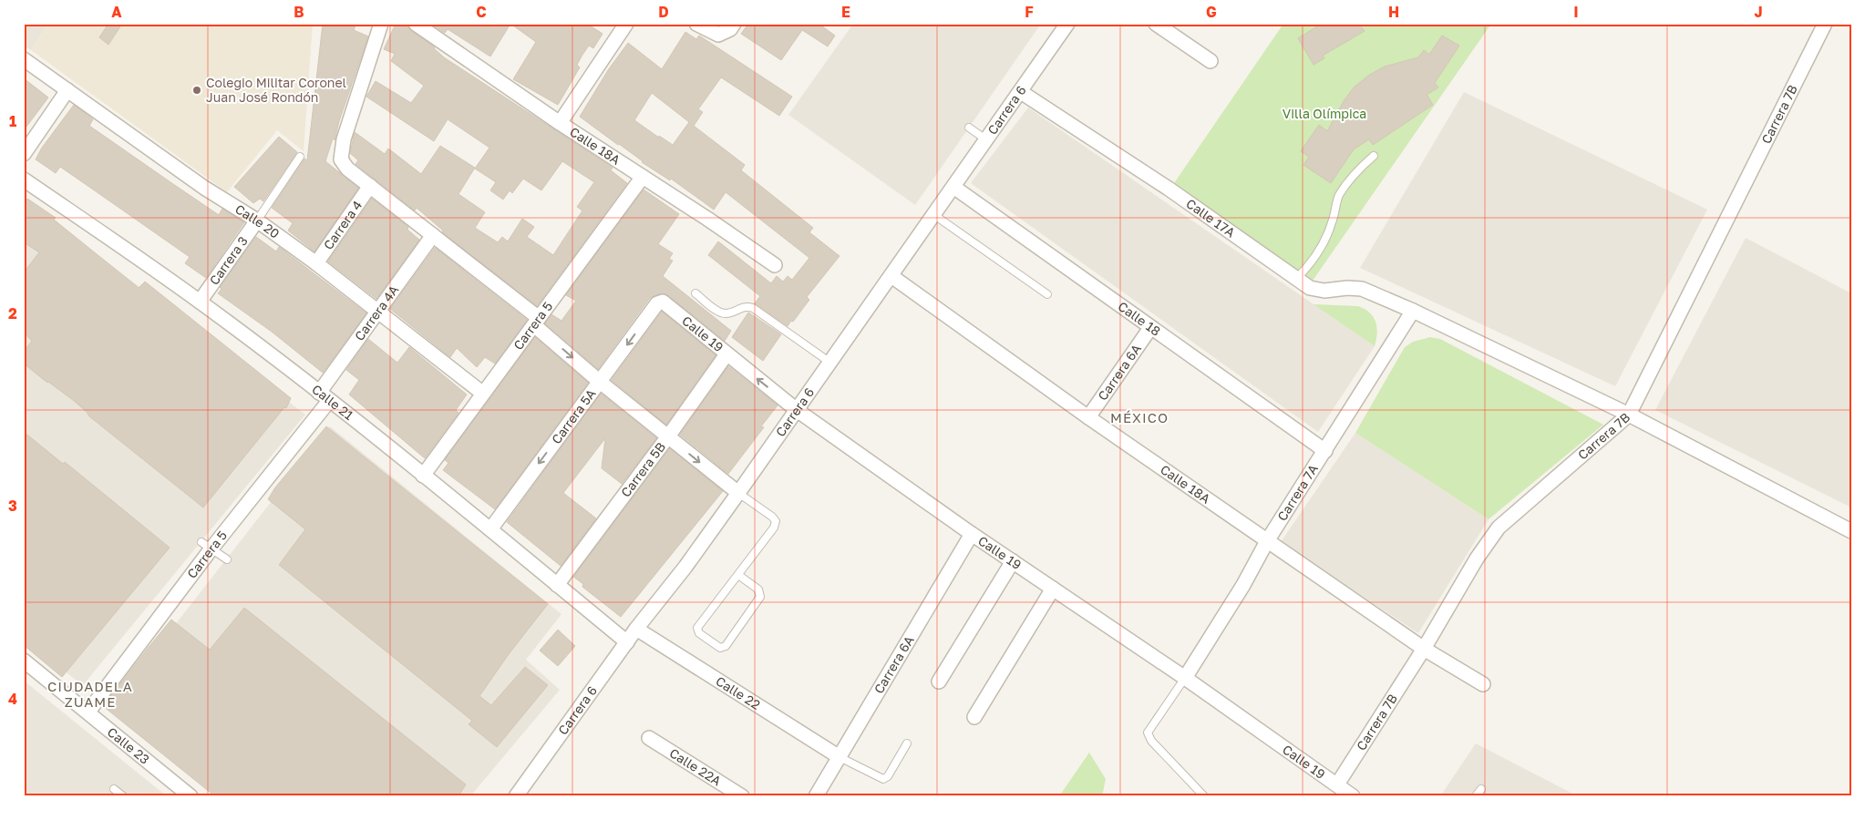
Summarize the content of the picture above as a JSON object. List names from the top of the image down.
{
  "streets": {
    "street": [
      "Carrera 6",
      "Carrera 7B",
      "Calle 18A",
      "Calle 17A",
      "Calle 20",
      "Carrera 4",
      "Carrera 3",
      "Carrera 4A",
      "Calle 18",
      "Carrera 5",
      "Calle 19",
      "Carrera 6A",
      "Calle 21",
      "Carrera 5A",
      "Carrera 5B",
      "Carrera 7A",
      "Calle 22",
      "Calle 23",
      "Calle 22A"
    ]
  },
  "crossings": [
    ["Carrera 6", "Calle 18A"],
    ["Carrera 6", "Calle 17A"],
    ["Carrera 6", "Calle 18"],
    ["Carrera 6", "Calle 19"],
    ["Carrera 6", "Calle 21"],
    ["Carrera 6", "Calle 22"],
    ["Carrera 7B", "Calle 18A"],
    ["Carrera 7B", "Calle 17A"],
    ["Carrera 7B", "Calle 19"],
    ["Calle 18A", "Carrera 5"],
    ["Calle 18A", "Carrera 6A"],
    ["Calle 18A", "Carrera 7A"],
    ["Calle 17A", "Carrera 7A"],
    ["Calle 20", "Carrera 4"],
    ["Calle 20", "Carrera 3"],
    ["Calle 20", "Carrera 4A"],
    ["Calle 20", "Carrera 5"],
    ["Carrera 3", "Calle 21"],
    ["Carrera 4A", "Carrera 5"],
    ["Carrera 4A", "Calle 21"],
    ["Calle 18", "Carrera 6A"],
    ["Calle 18", "Carrera 7A"],
    ["Carrera 5", "Calle 21"],
    ["Carrera 5", "Calle 23"],
    ["Calle 19", "Carrera 6A"],
    ["Calle 19", "Carrera 5A"],
    ["Calle 19", "Carrera 5B"],
    ["Calle 19", "Carrera 7A"],
    ["Carrera 6A", "Calle 22"],
    ["Calle 21", "Carrera 5A"],
    ["Calle 21", "Carrera 5B"]
  ],
  "one_way": ["Carrera 5A"],
  "districts": ["MÉXICO", "CIUDADELA ZUAME"],
  "parks": ["Villa Olímpica"],
  "places": ["Colegio Militar Coronel Juan José Rondón"],
  "grid": {
    "columns": [
      "A",
      "B",
      "C",
      "D",
      "E",
      "F",
      "G",
      "H",
      "I",
      "J"
    ],
    "rows": [
      "1",
      "2",
      "3",
      "4"
    ]
  }
}
